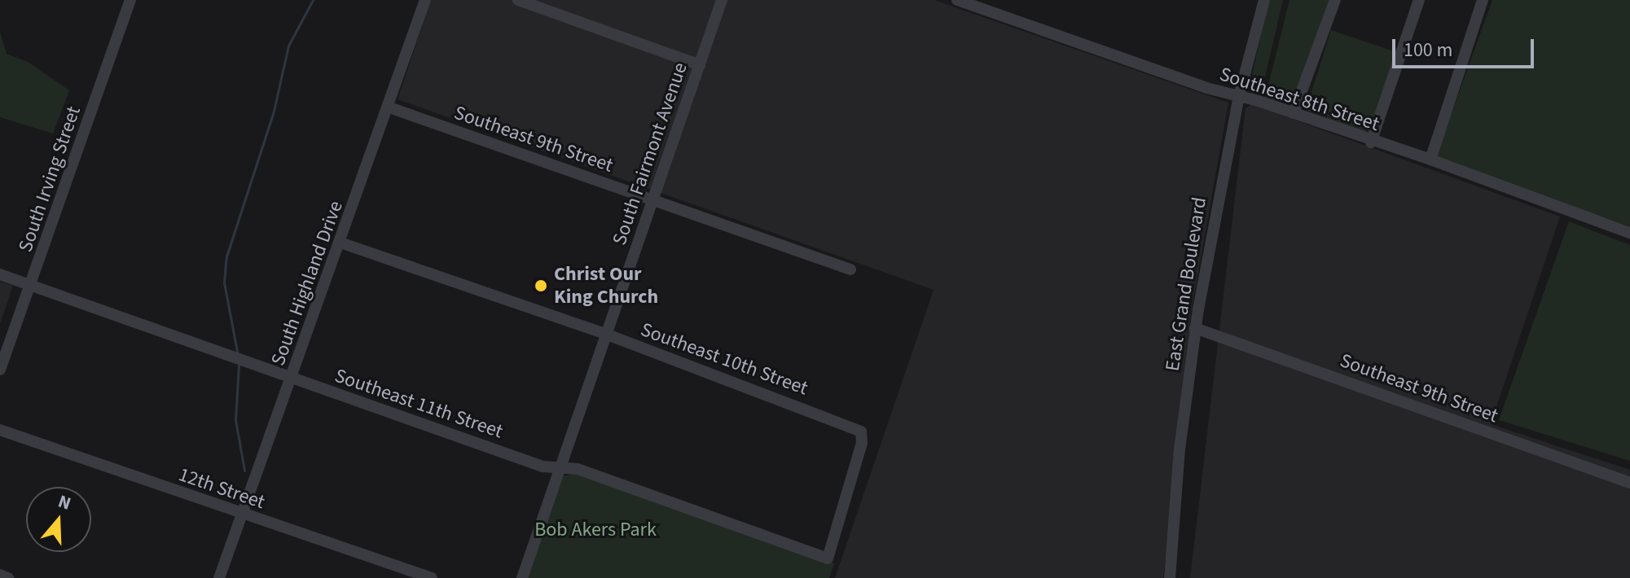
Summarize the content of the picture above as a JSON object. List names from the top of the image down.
{
  "streets": {
    "street": [
      "Southeast 8th Street",
      "Southeast 9th Street",
      "South Fairmont Avenue",
      "South Irving Street",
      "South Highland Drive",
      "East Grand Boulevard",
      "Southeast 10th Street",
      "Southeast 11th Street",
      "12th Street"
    ]
  },
  "crossings": [
    ["Southeast 8th Street", "East Grand Boulevard"],
    ["Southeast 9th Street", "South Fairmont Avenue"],
    ["Southeast 9th Street", "South Highland Drive"],
    ["Southeast 9th Street", "East Grand Boulevard"],
    ["South Fairmont Avenue", "Southeast 10th Street"],
    ["South Fairmont Avenue", "Southeast 11th Street"],
    ["South Irving Street", "Southeast 11th Street"],
    ["South Highland Drive", "Southeast 10th Street"],
    ["South Highland Drive", "Southeast 11th Street"],
    ["South Highland Drive", "12th Street"],
    ["Southeast 10th Street", "Southeast 11th Street"]
  ],
  "parks": ["Bob Akers Park"],
  "places": ["Christ Our King Church"],
  "scale_bar": "100 m",
  "north": "top"
}
